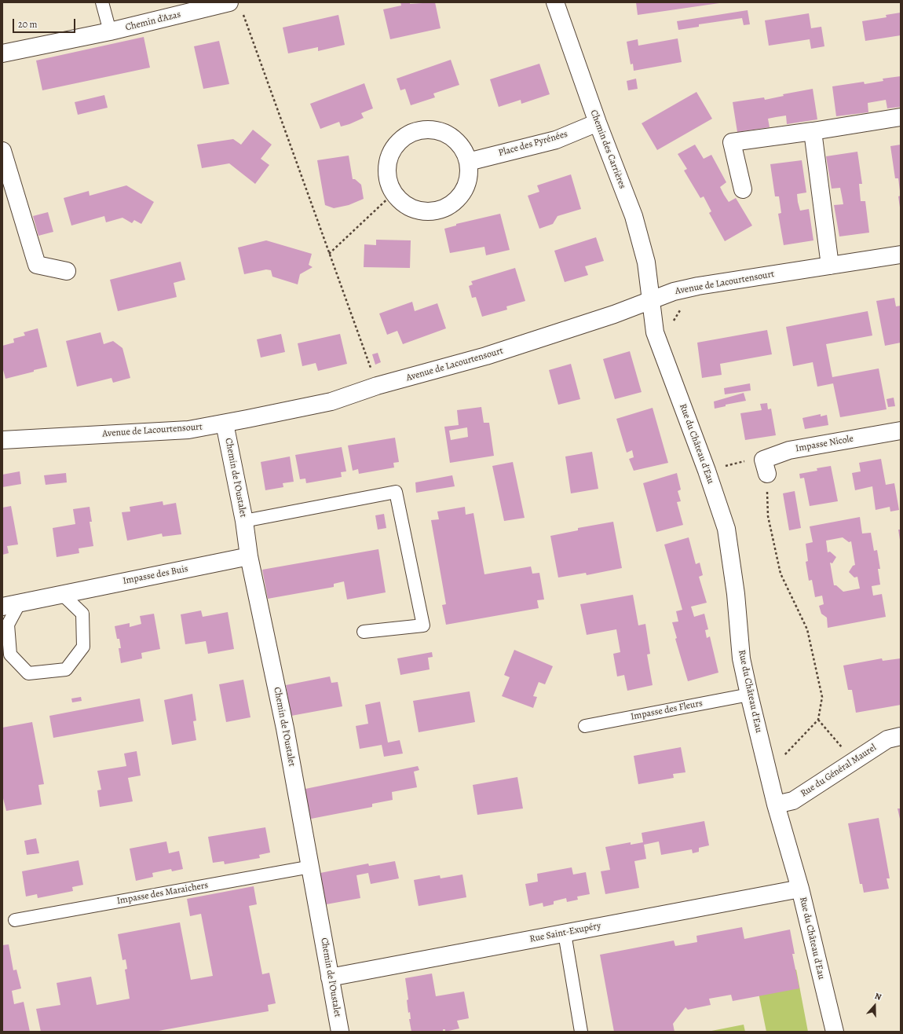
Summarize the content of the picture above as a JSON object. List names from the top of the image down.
{
  "streets": {
    "street": [
      "Chemin d'Azas",
      "Place des Pyrénées",
      "Chemin des Carrières",
      "Avenue de Lacourtensourt",
      "Rue du Château d'Eau",
      "Impasse Nicole",
      "Chemin de l'Oustalet",
      "Impasse des Buis",
      "Rue du Général Maurel",
      "Rue Saint-Exupéry"
    ],
    "lane": ["Impasse des Fleurs", "Impasse des Maraichers"]
  },
  "crossings": [
    ["Place des Pyrénées", "Chemin des Carrières"],
    ["Chemin des Carrières", "Avenue de Lacourtensourt"],
    ["Chemin des Carrières", "Rue du Château d'Eau"],
    ["Avenue de Lacourtensourt", "Rue du Château d'Eau"],
    ["Avenue de Lacourtensourt", "Chemin de l'Oustalet"],
    ["Rue du Château d'Eau", "Impasse des Fleurs"],
    ["Rue du Château d'Eau", "Rue du Général Maurel"],
    ["Rue du Château d'Eau", "Rue Saint-Exupéry"],
    ["Chemin de l'Oustalet", "Impasse des Buis"],
    ["Chemin de l'Oustalet", "Impasse des Maraichers"],
    ["Chemin de l'Oustalet", "Rue Saint-Exupéry"]
  ],
  "scale_bar": "20 m",
  "north": "top"
}
